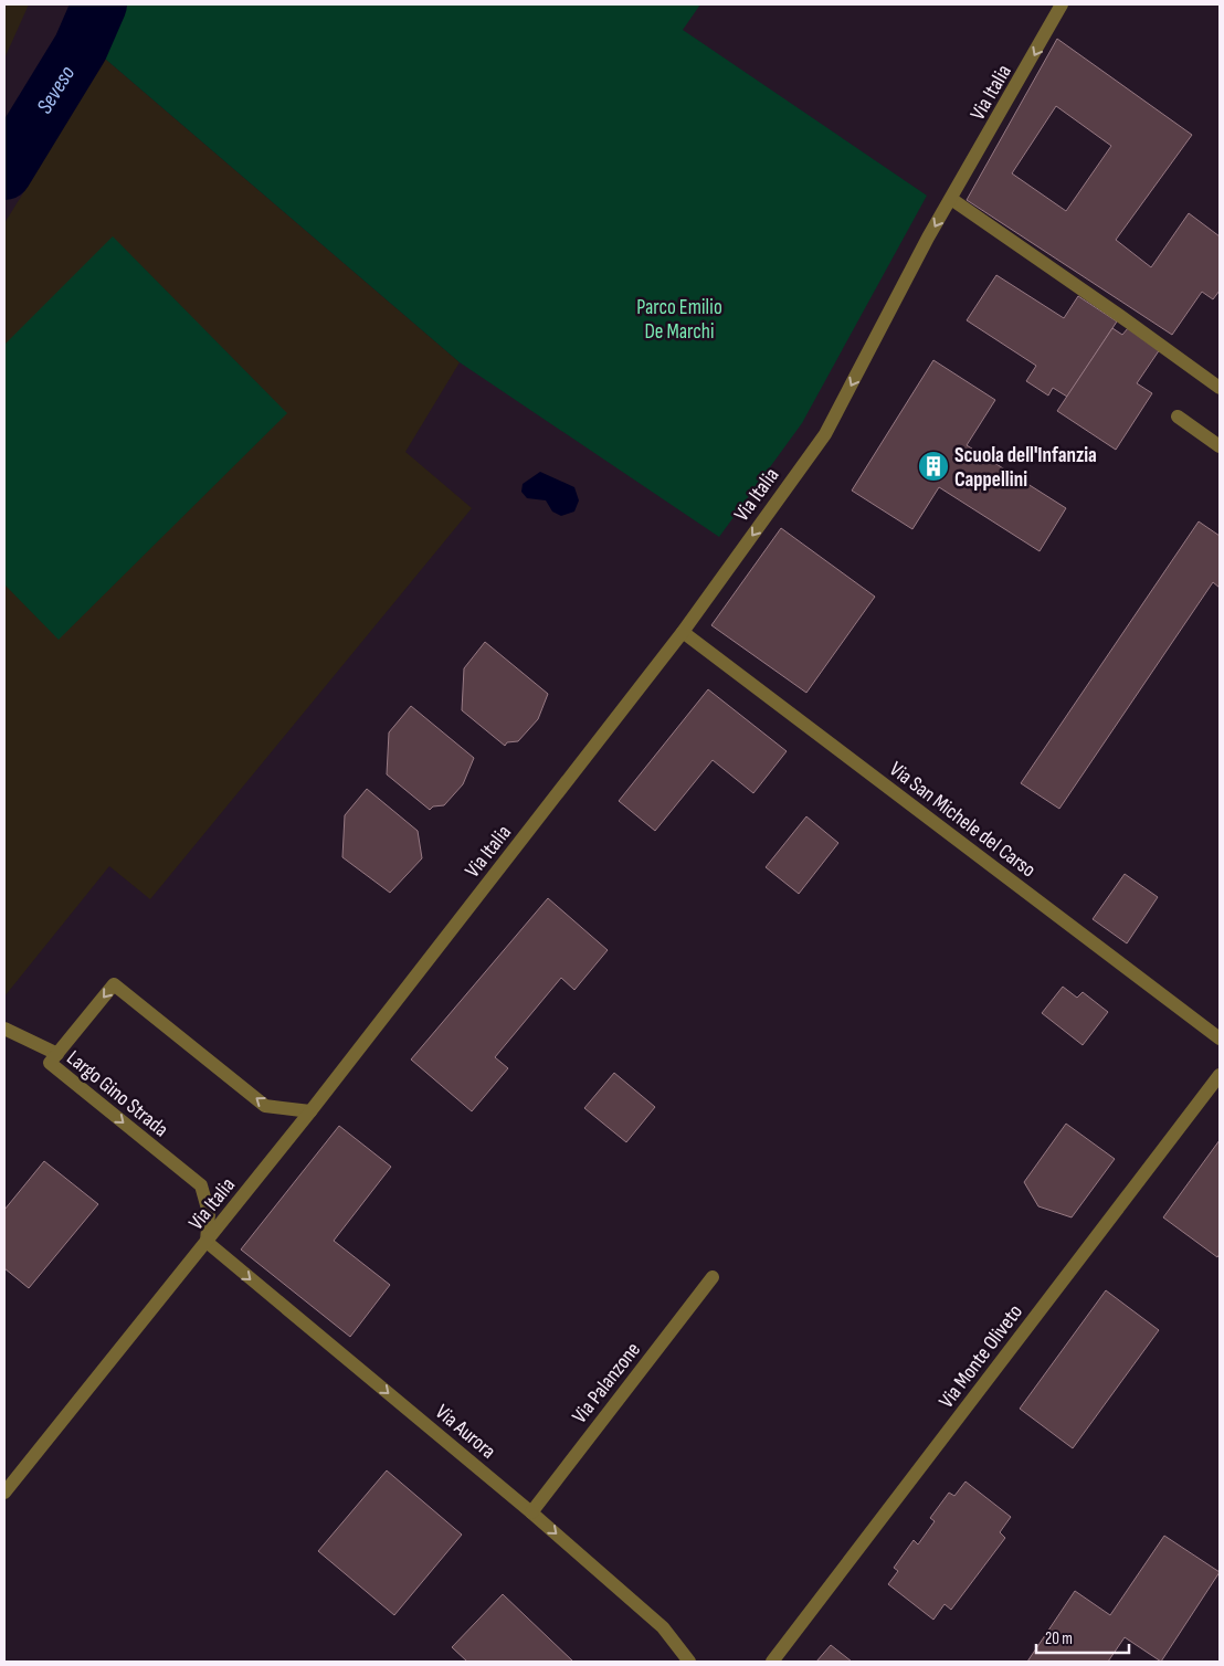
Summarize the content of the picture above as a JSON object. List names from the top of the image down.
{
  "streets": {
    "street": [
      "Via Italia",
      "Via San Michele del Carso",
      "Largo Gino Strada",
      "Via Monte Oliveto",
      "Via Palanzone",
      "Via Aurora"
    ]
  },
  "crossings": [
    ["Via Italia", "Via San Michele del Carso"],
    ["Via Italia", "Largo Gino Strada"],
    ["Via Italia", "Via Aurora"],
    ["Largo Gino Strada", "Via Aurora"],
    ["Via Palanzone", "Via Aurora"]
  ],
  "one_way": ["Via Italia", "Via Aurora"],
  "water": ["Seveso"],
  "parks": ["Parco Emilio De Marchi"],
  "places": {
    "building": ["Scuola dell'Infanzia Cappellini"]
  },
  "scale_bar": "20 m"
}
